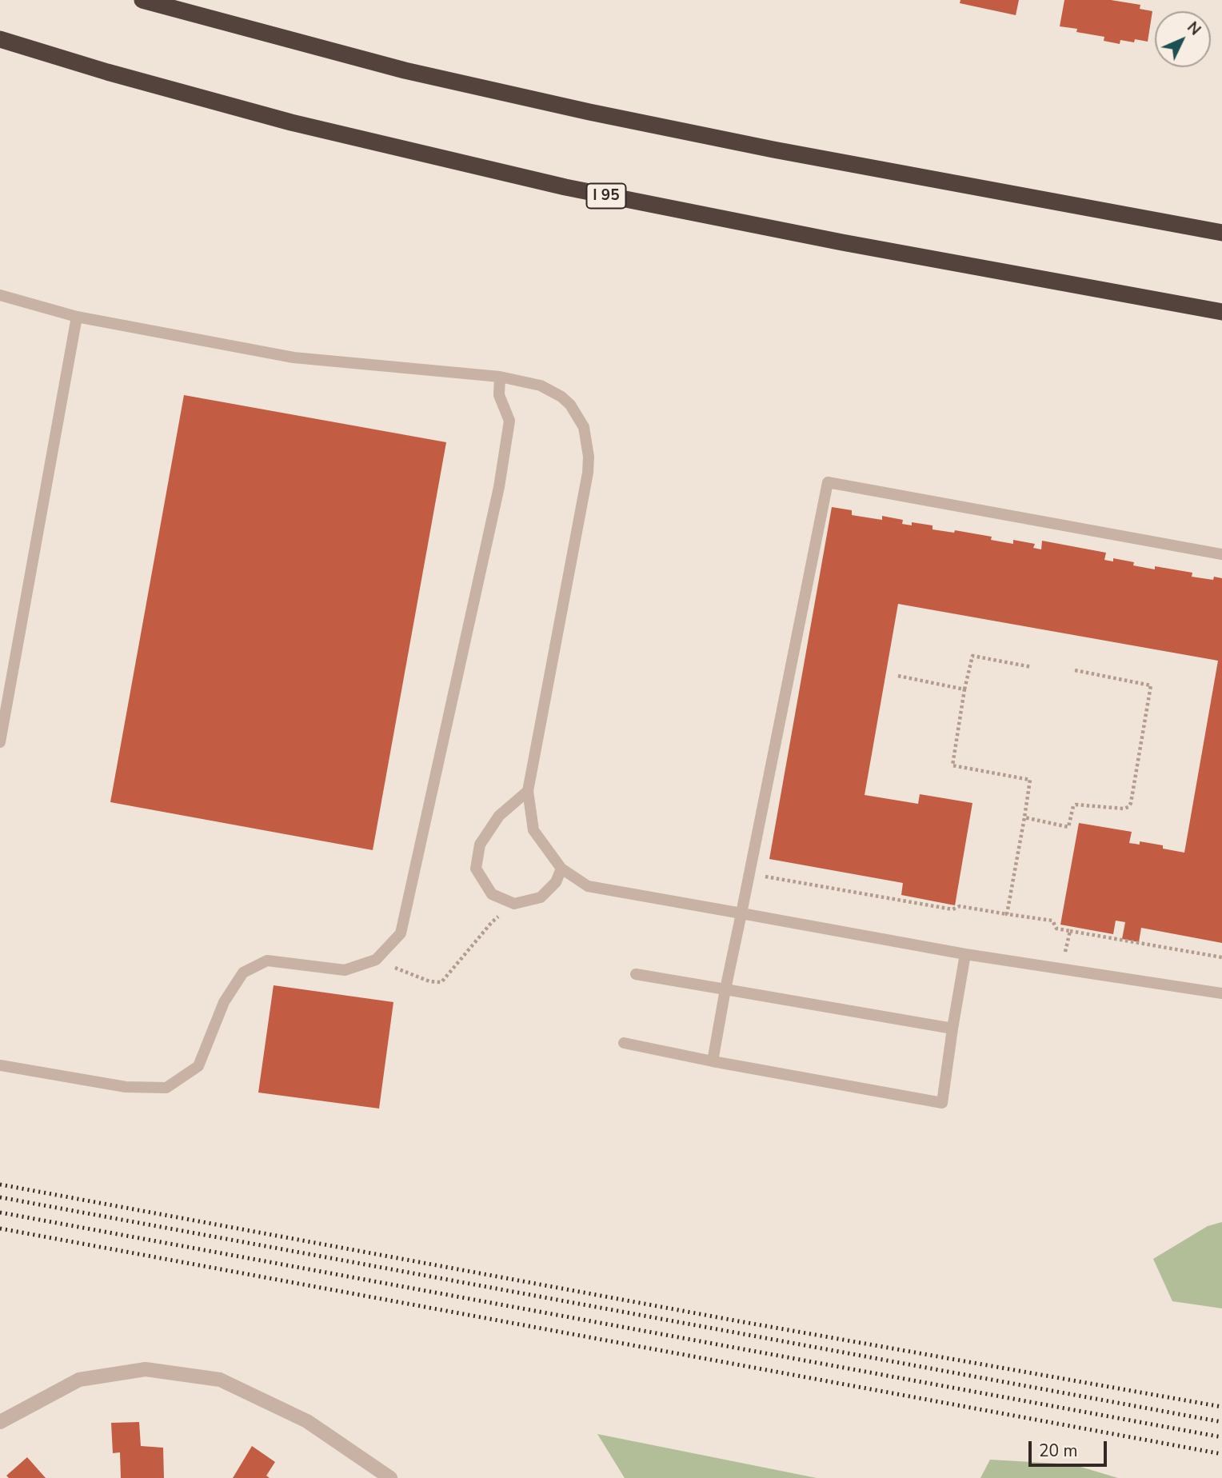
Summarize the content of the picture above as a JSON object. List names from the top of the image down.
{
  "streets": {
    "highway": ["I 95"]
  },
  "scale_bar": "20 m",
  "north": "top right"
}
